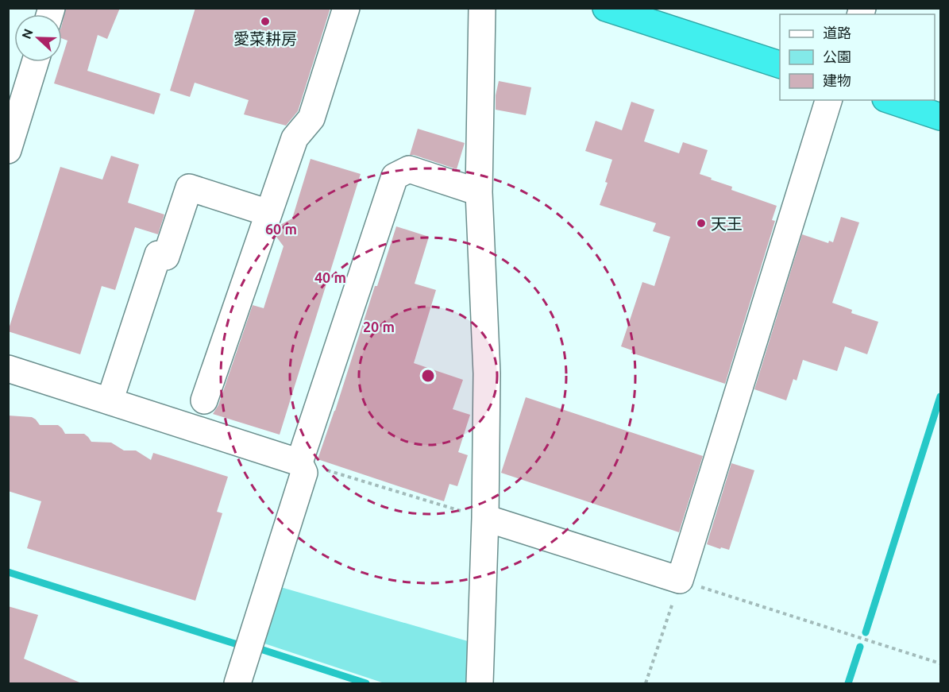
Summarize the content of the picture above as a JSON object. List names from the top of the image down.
{
  "places": ["愛菜耕房", "天王"],
  "legend": ["道路", "公園", "建物"],
  "north": "left",
  "rings": ["60 m", "40 m", "20 m"]
}
